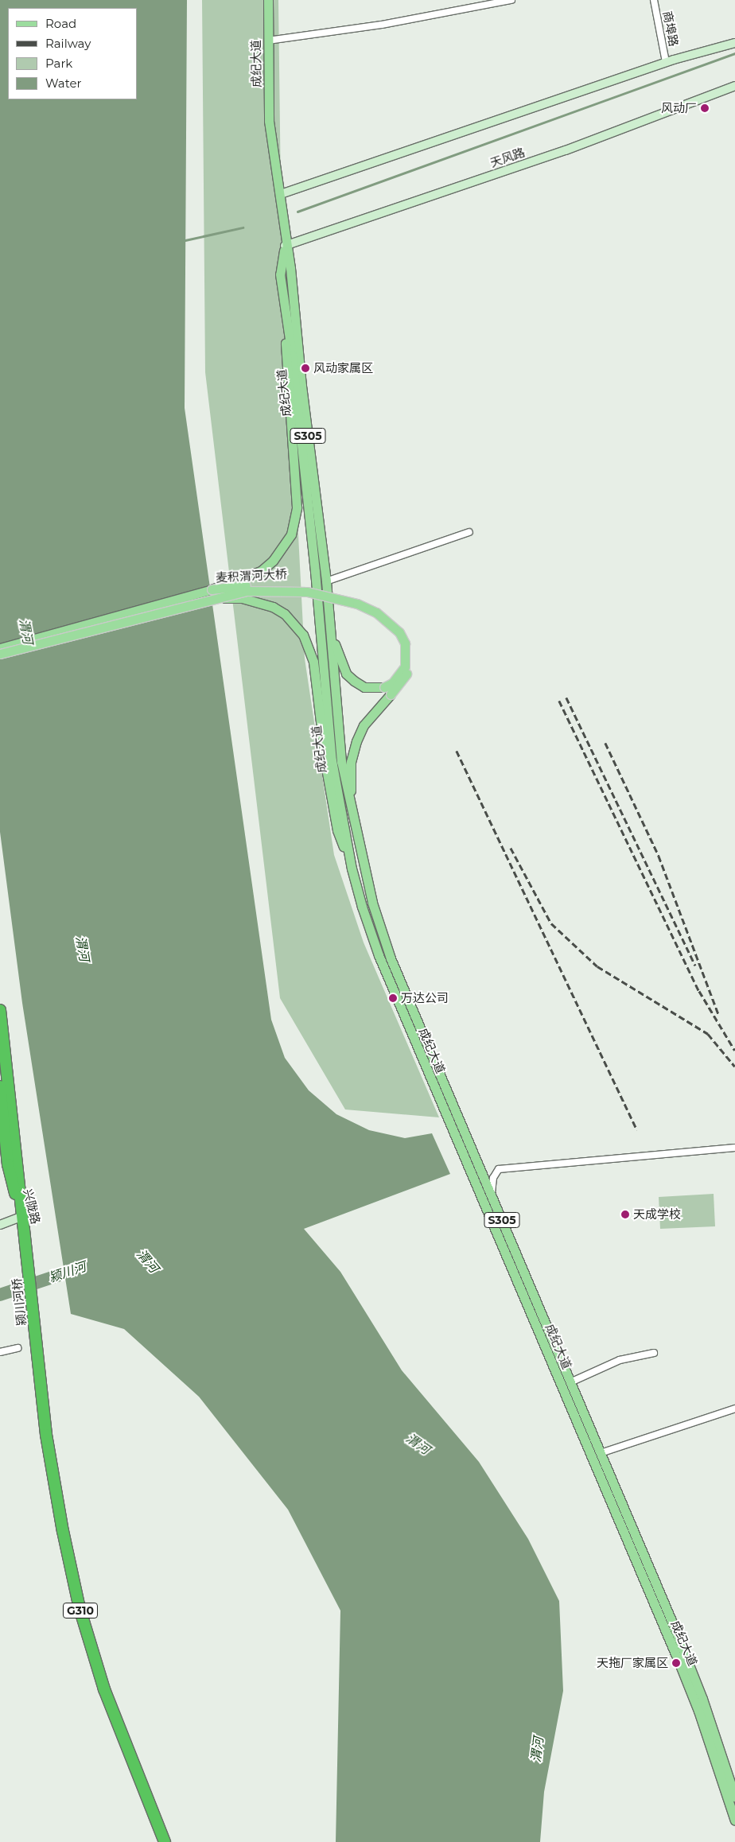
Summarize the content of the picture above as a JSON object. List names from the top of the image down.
{
  "streets": {
    "highway": ["兴陇路", "颍川河桥", "G310"],
    "main road": [
      "成纪大道",
      "天风路",
      "S305",
      "麦积渭河大桥"
    ],
    "street": ["商埠路"]
  },
  "crossings": [
    ["成纪大道", "天风路"],
    ["成纪大道", "麦积渭河大桥"],
    ["兴陇路", "颍川河桥"]
  ],
  "water": ["渭河", "颍川河"],
  "places": [
    "风动厂",
    "风动家属区",
    "万达公司",
    "天成学校",
    "天拖厂家属区"
  ],
  "legend": [
    "Road",
    "Railway",
    "Park",
    "Water"
  ]
}
